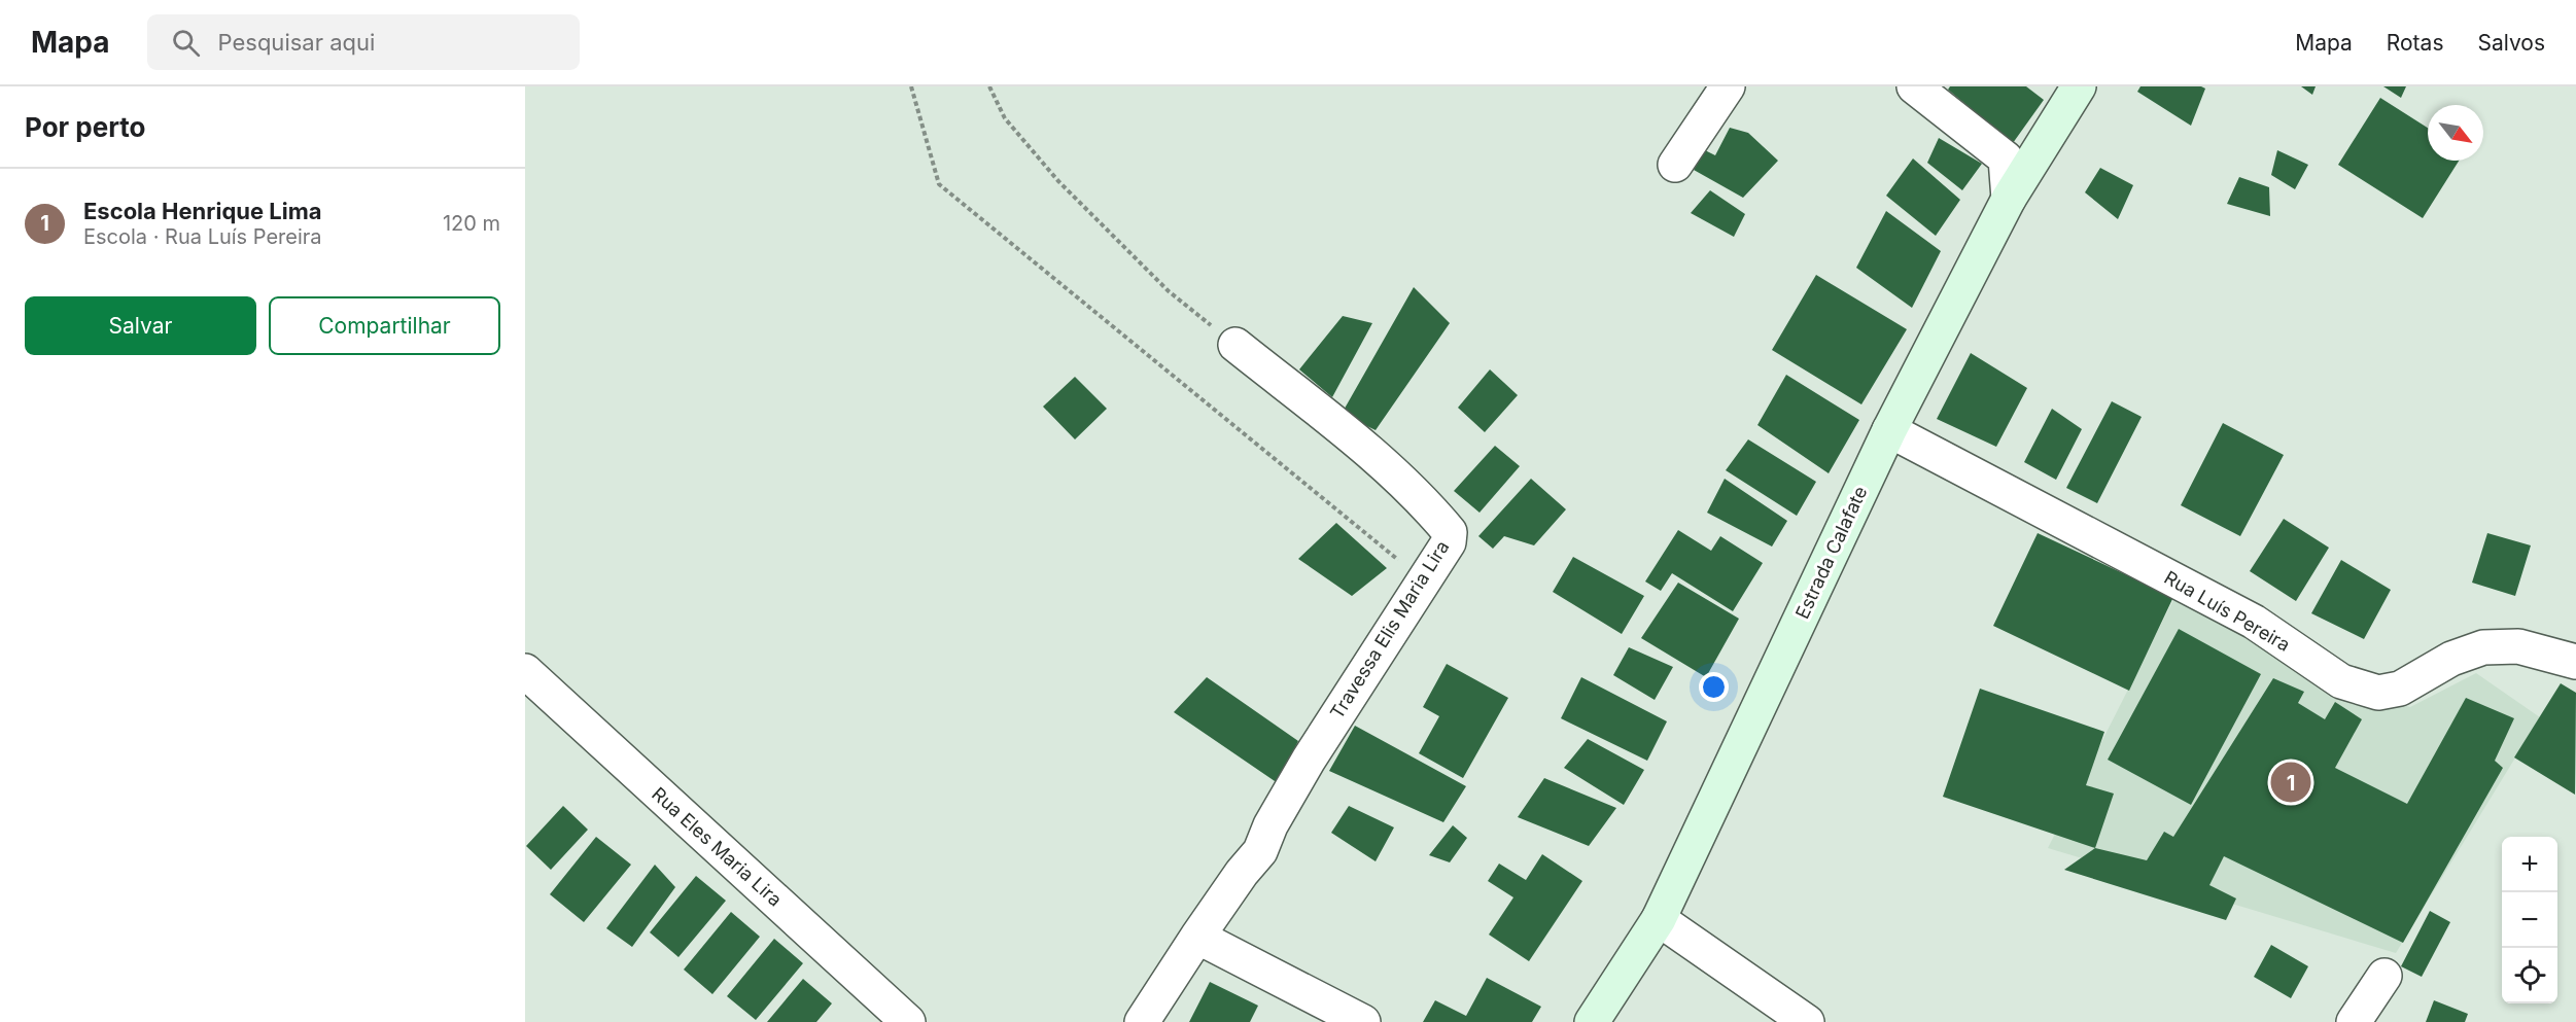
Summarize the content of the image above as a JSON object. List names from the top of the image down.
{
  "streets": {
    "street": [
      "Estrada Calafate",
      "Rua Luís Pereira",
      "Travessa Elis Maria Lira",
      "Rua Eles Maria Lira"
    ]
  },
  "crossings": [
    ["Estrada Calafate", "Rua Luís Pereira"]
  ],
  "north": "bottom right",
  "page": {
    "header": "Mapa",
    "search": "Pesquisar aqui",
    "nav": ["Mapa", "Rotas", "Salvos"],
    "heading": "Por perto",
    "list": [
      {
        "mark": "1",
        "name": "Escola Henrique Lima",
        "note": "Escola · Rua Luís Pereira",
        "value": "120 m"
      }
    ],
    "buttons": ["Salvar", "Compartilhar"],
    "pins": "1",
    "map_buttons": ["+", "−"]
  }
}
